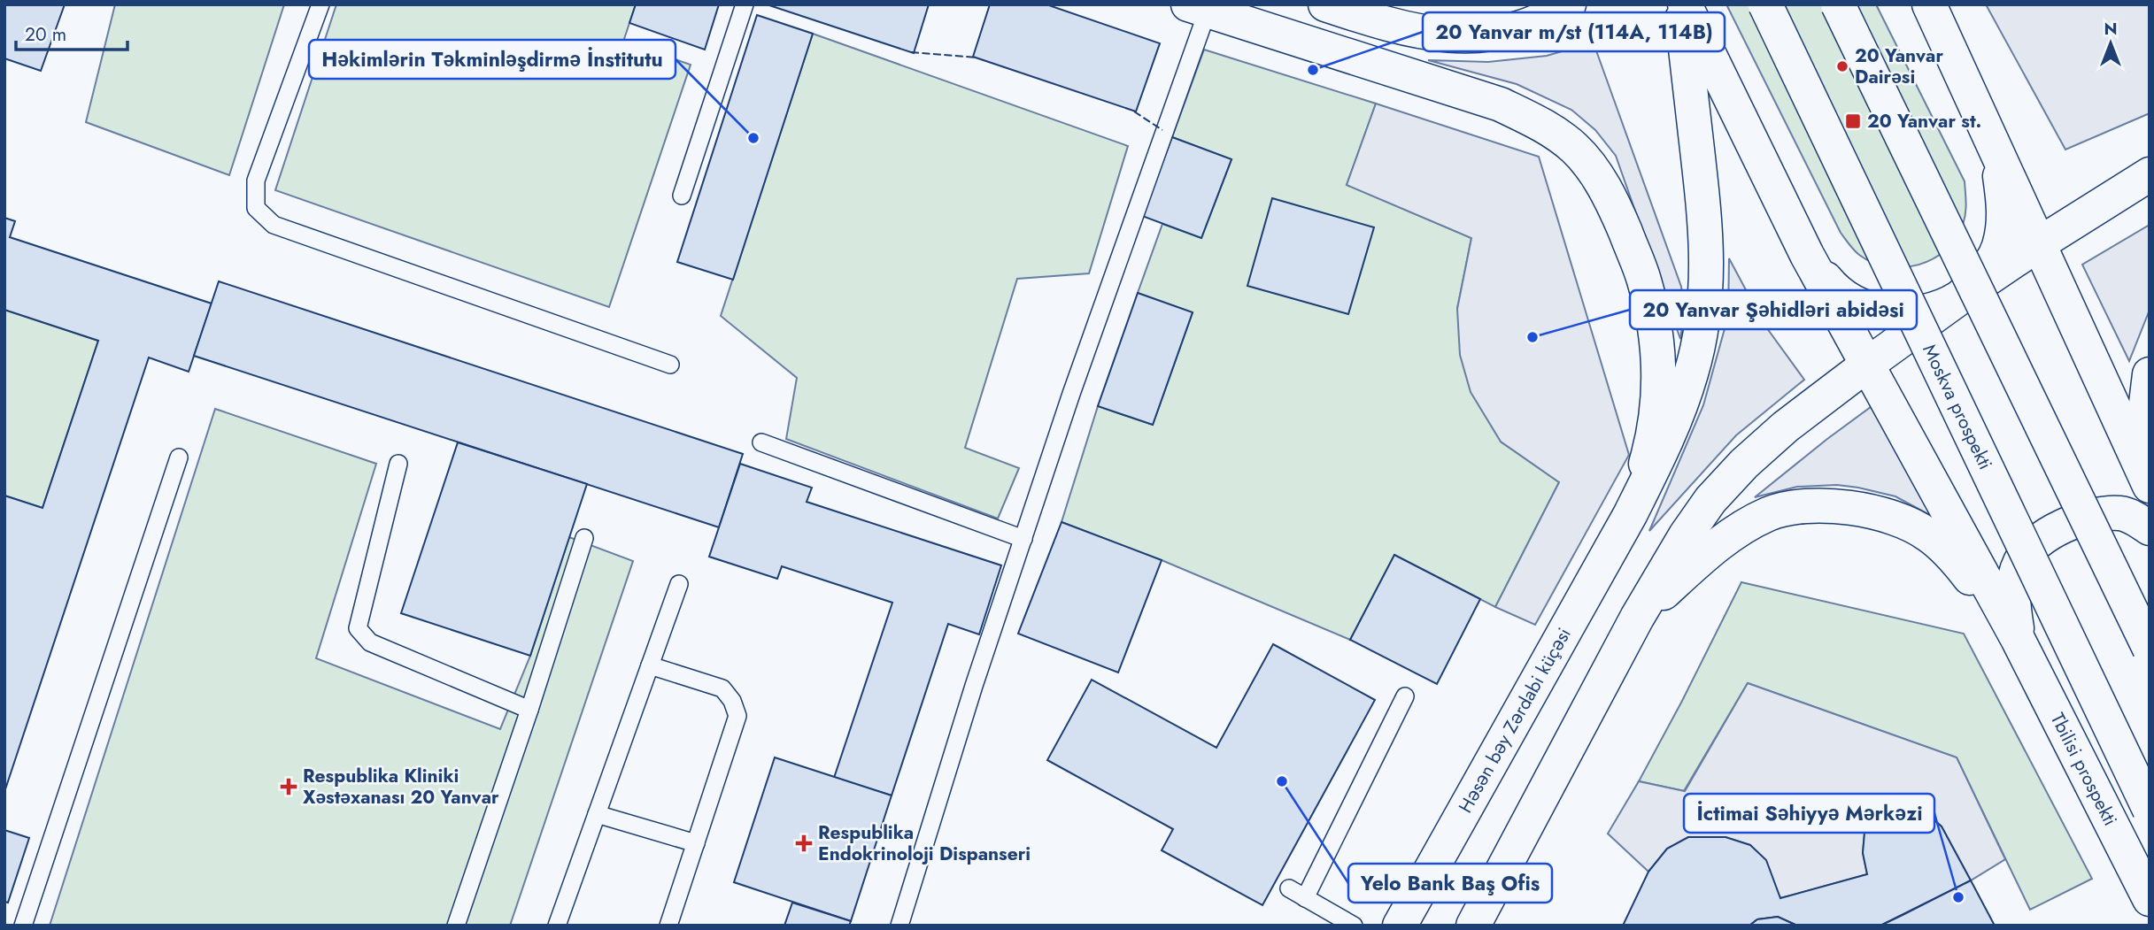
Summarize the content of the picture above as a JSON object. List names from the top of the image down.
{
  "streets": {
    "main road": ["Moskva prospekti", "Həsən bəy Zərdabi küçəsi", "Tbilisi prospekti"]
  },
  "places": {
    "other": [
      "20 Yanvar Dairəsi",
      "20 Yanvar m/st (114A, 114B)",
      "Həkimlərin Təkminləşdirmə İnstitutu",
      "20 Yanvar Şəhidləri abidəsi",
      "Yelo Bank Baş Ofis",
      "İctimai Səhiyyə Mərkəzi"
    ],
    "transit": ["20 Yanvar st."],
    "health": ["Respublika Kliniki Xəstəxanası 20 Yanvar", "Respublika Endokrinoloji Dispanseri"]
  },
  "scale_bar": "20 m",
  "north": "top"
}
